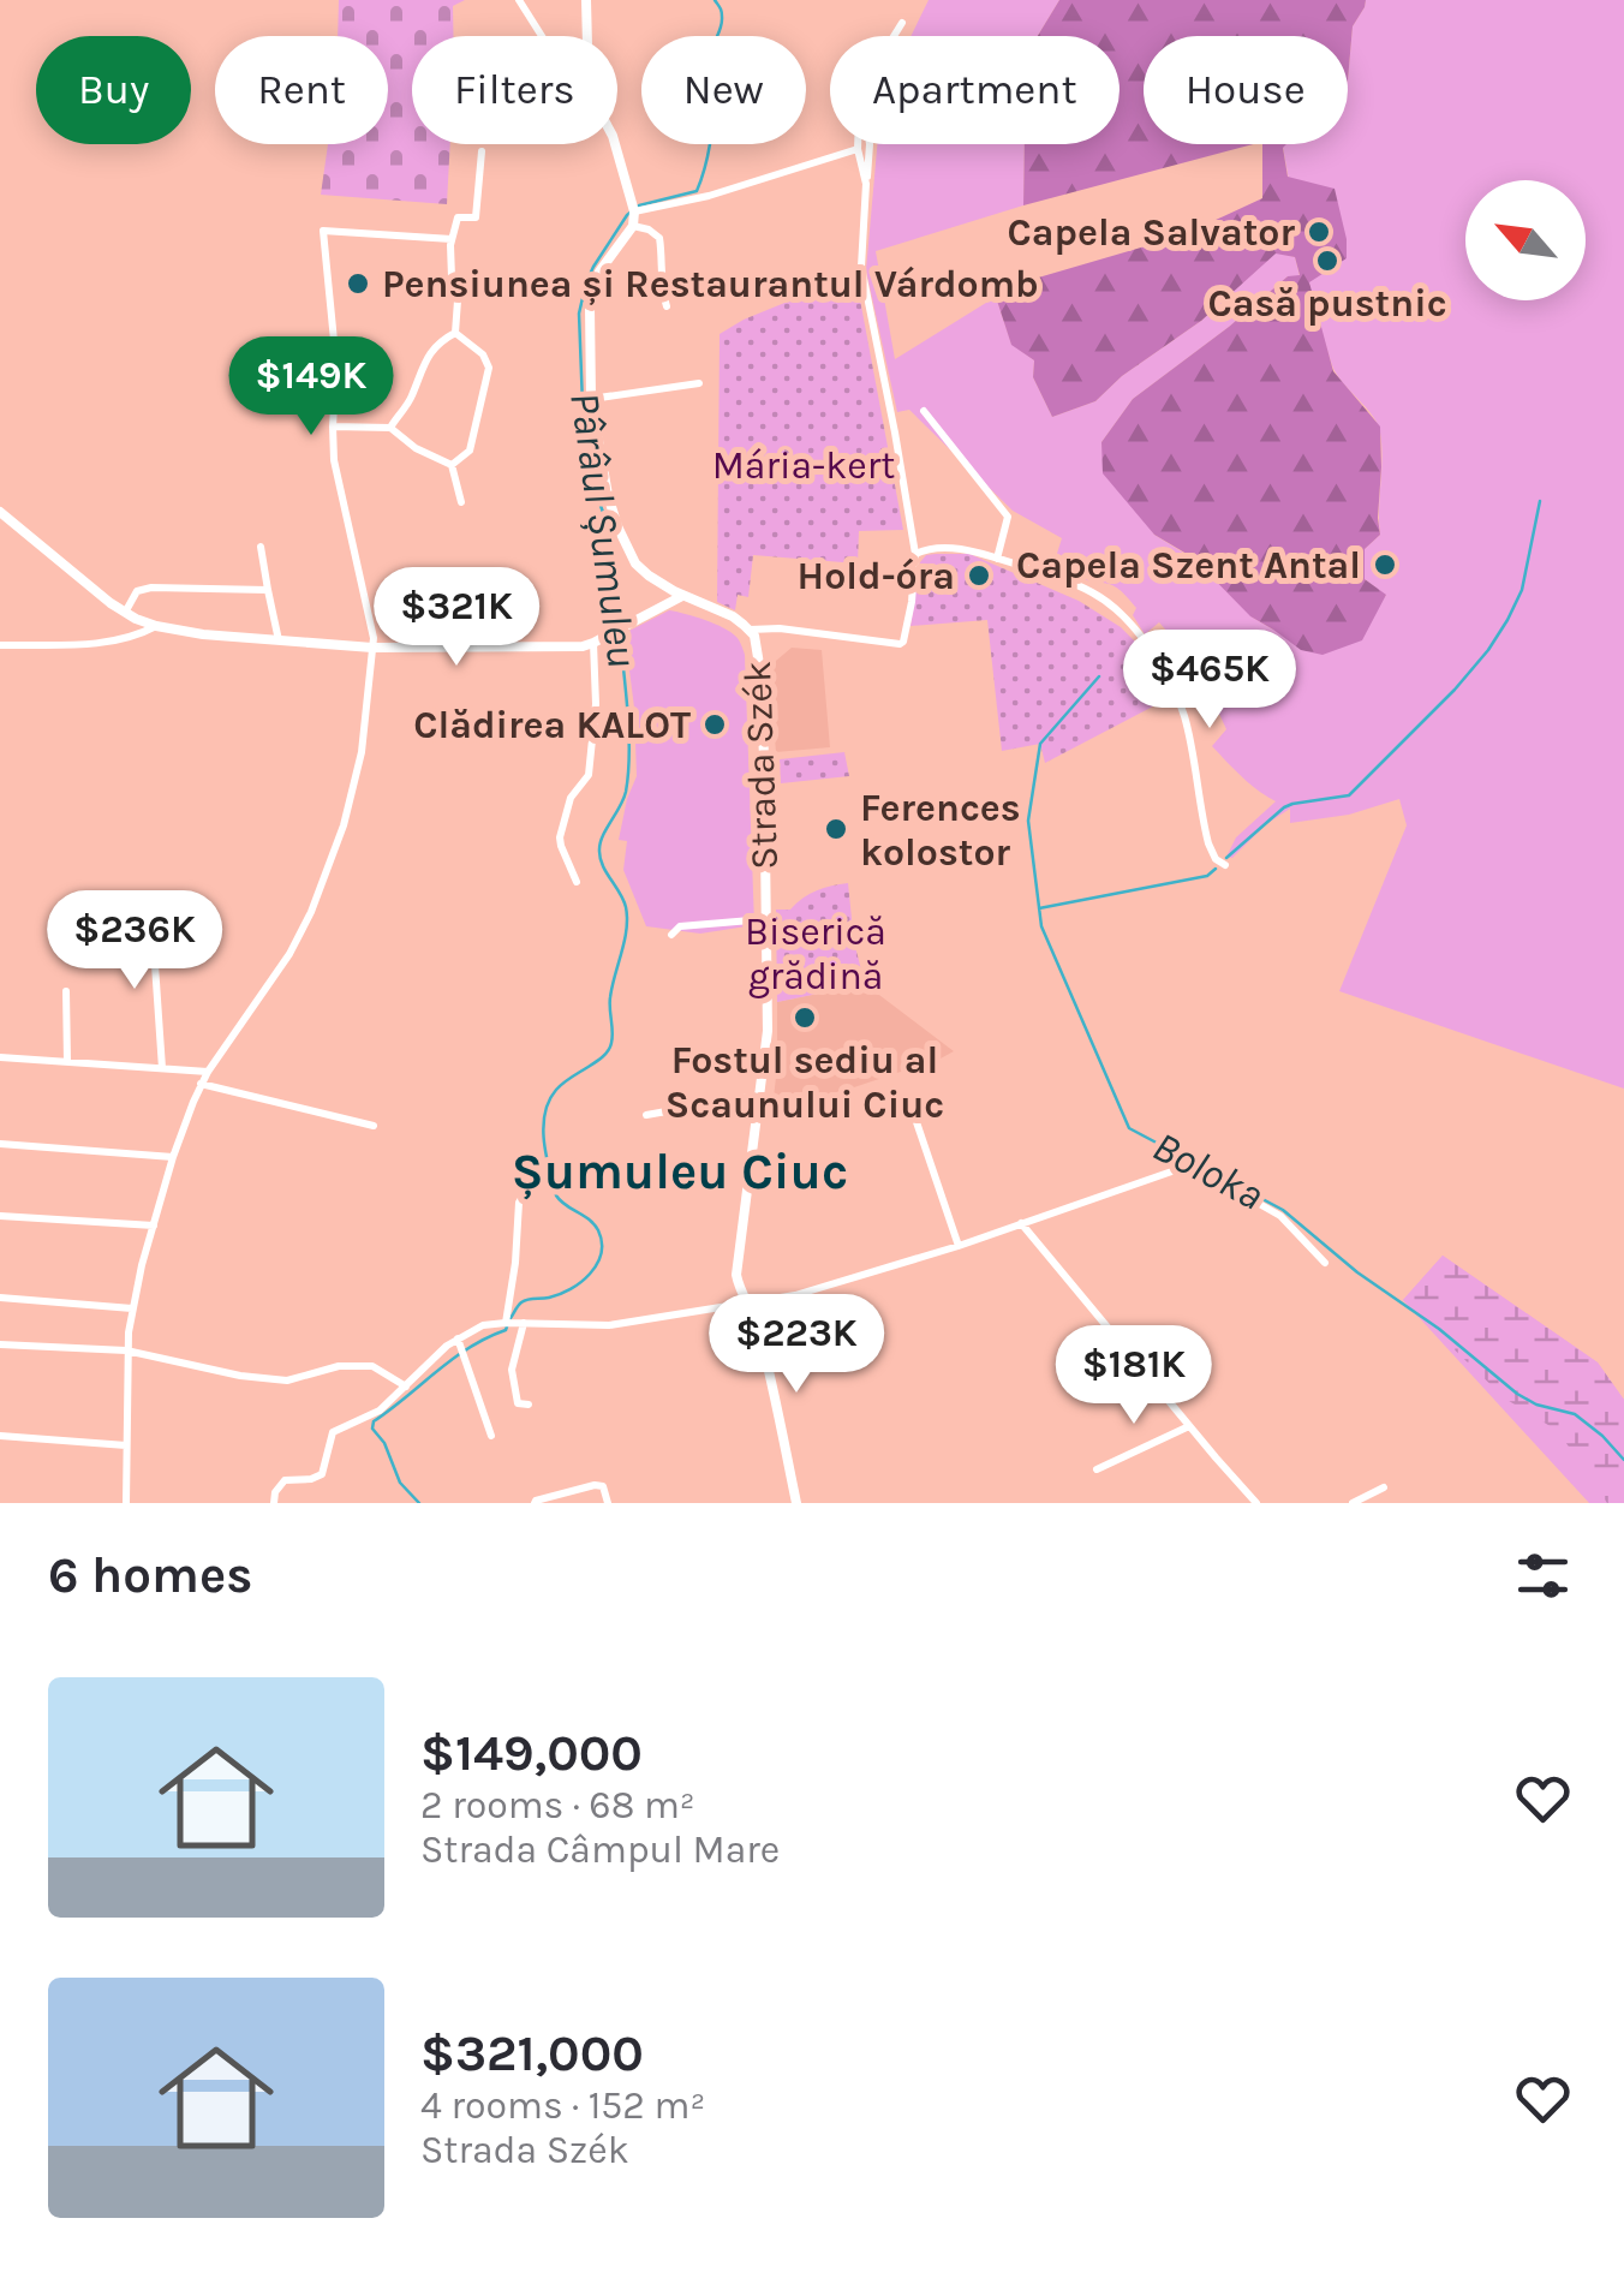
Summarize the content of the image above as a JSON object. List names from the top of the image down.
{
  "streets": {
    "street": ["Strada Szék"]
  },
  "districts": ["Șumuleu Ciuc"],
  "water": ["Pârâul Șumuleu", "Boloka"],
  "parks": ["Mária-kert", "Biserică grădină"],
  "places": [
    "Capela Salvator",
    "Casă pustnic",
    "Pensiunea și Restaurantul Várdomb",
    "Capela Szent Antal",
    "Hold-óra",
    "Clădirea KALOT",
    "Ferences kolostor",
    "Fostul sediu al Scaunului Ciuc"
  ],
  "north": "top left",
  "page": {
    "chip": [
      "Buy",
      "Rent",
      "Filters",
      "New",
      "Apartment",
      "House"
    ],
    "price": [
      "$149K",
      "$321K",
      "$465K",
      "$236K",
      "$223K",
      "$181K"
    ],
    "heading": "6 homes",
    "list": [
      {
        "name": "$149,000",
        "note": "2 rooms · 68 m² · Strada Câmpul Mare"
      },
      {
        "name": "$321,000",
        "note": "4 rooms · 152 m² · Strada Szék"
      }
    ]
  }
}
